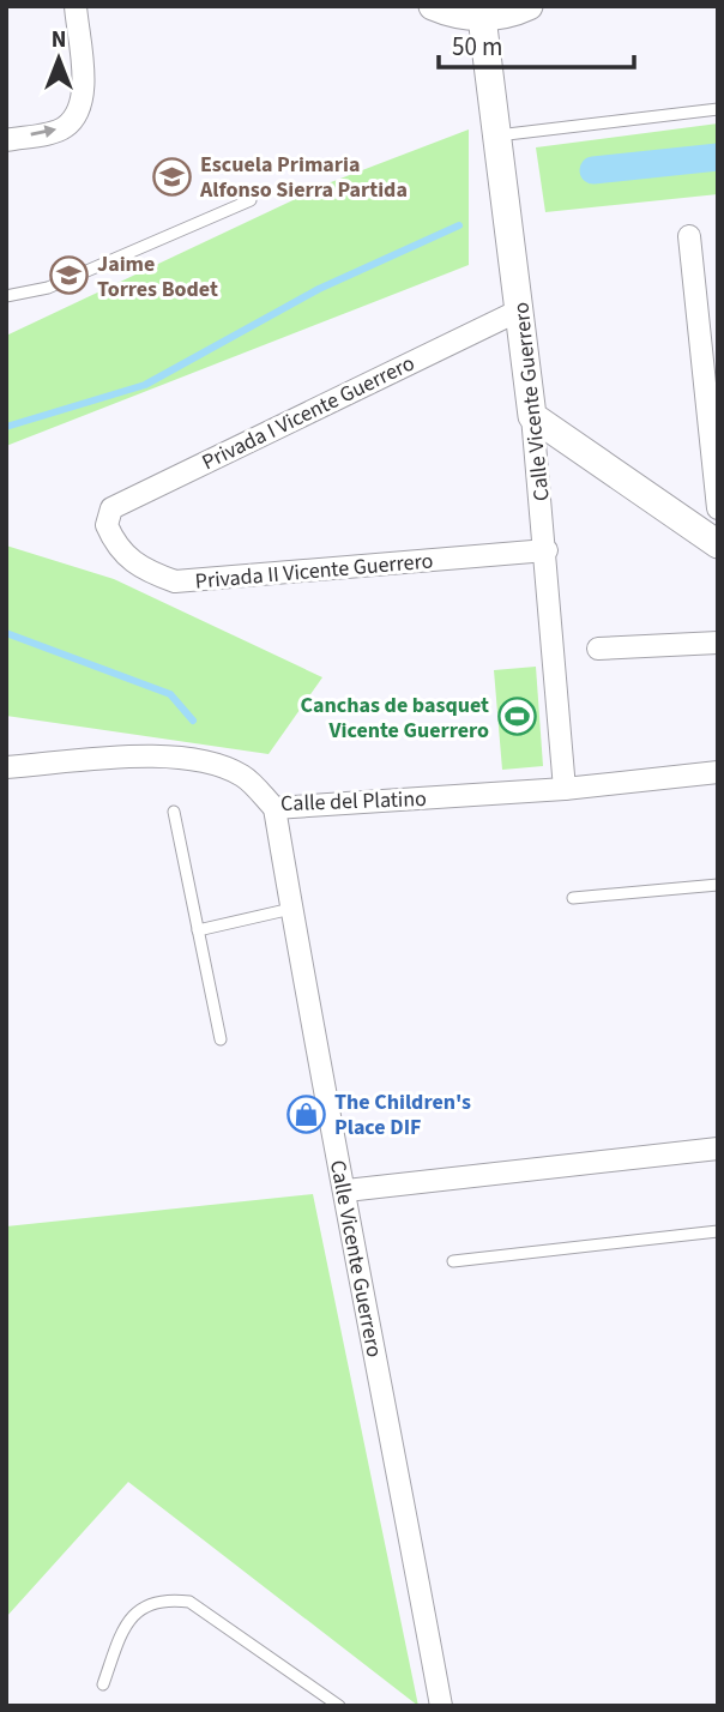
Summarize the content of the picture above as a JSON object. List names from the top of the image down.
{
  "streets": {
    "street": [
      "Calle Vicente Guerrero",
      "Privada I Vicente Guerrero",
      "Privada II Vicente Guerrero",
      "Calle del Platino"
    ]
  },
  "crossings": [
    ["Calle Vicente Guerrero", "Privada I Vicente Guerrero"],
    ["Calle Vicente Guerrero", "Privada II Vicente Guerrero"],
    ["Calle Vicente Guerrero", "Calle del Platino"],
    ["Privada I Vicente Guerrero", "Privada II Vicente Guerrero"]
  ],
  "places": {
    "school or university": ["Escuela Primaria Alfonso Sierra Partida", "Jaime Torres Bodet"],
    "sports": ["Canchas de basquet Vicente Guerrero"],
    "shop": ["The Children's Place DIF"]
  },
  "scale_bar": "50 m",
  "north": "top"
}
